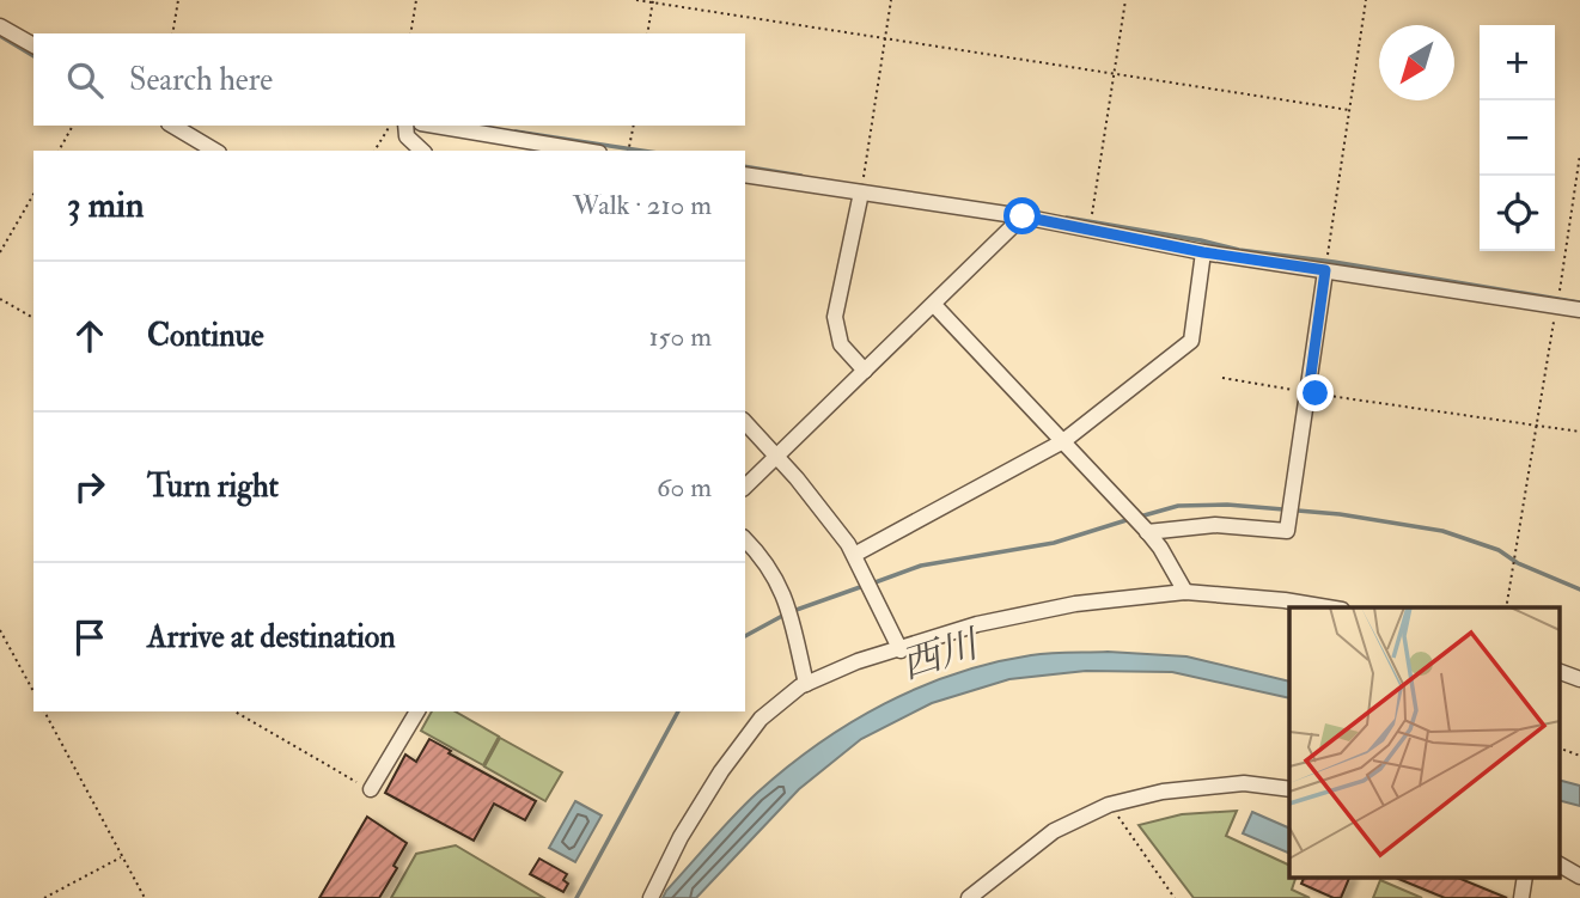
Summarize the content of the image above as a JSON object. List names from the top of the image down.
{
  "water": ["西川"],
  "north": "bottom left",
  "page": {
    "map_buttons": ["+", "−"],
    "search": "Search here",
    "heading": ["3 min", "Walk · 210 m"],
    "list": [
      ["Continue", "150 m"],
      ["Turn right", "60 m"],
      "Arrive at destination"
    ]
  }
}
